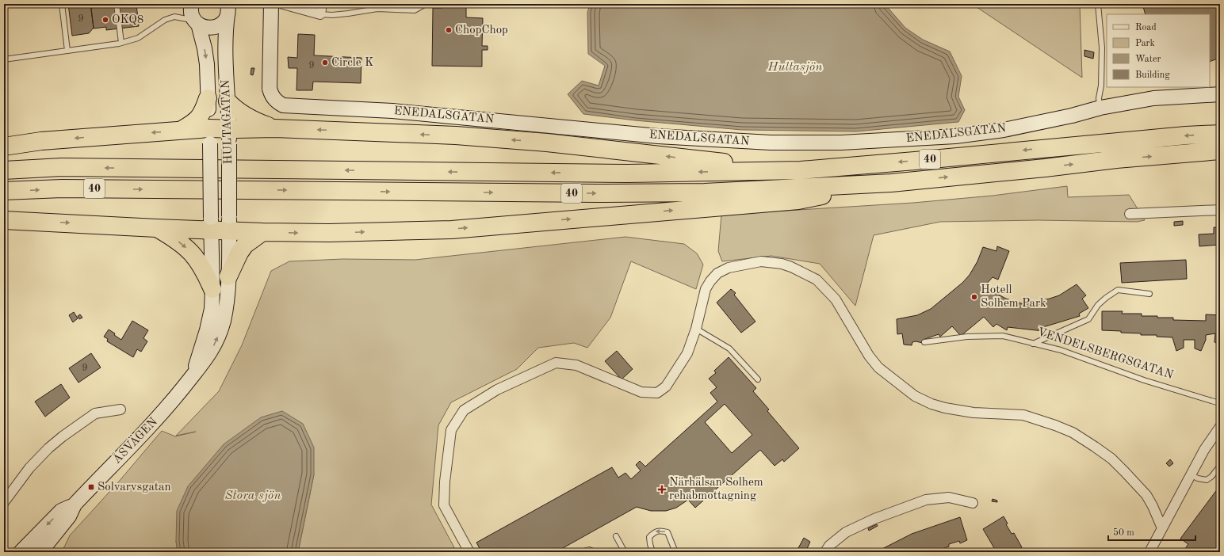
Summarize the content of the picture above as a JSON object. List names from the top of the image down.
{
  "streets": {
    "highway": ["40"],
    "street": ["ENEDALSGATAN", "HULTAGATAN", "ÅSVÄGEN"],
    "lane": ["VENDELSBERGSGATAN"]
  },
  "crossings": [
    ["HULTAGATAN", "ÅSVÄGEN"]
  ],
  "water": ["Hultasjön", "Stora sjön"],
  "places": {
    "other": [
      "OKQ8",
      "ChopChop",
      "Circle K",
      "Hotell Solhem Park"
    ],
    "transit": ["Solvarvsgatan"],
    "health": ["Närhälsan Solhem rehabmottagning"]
  },
  "house_numbers": ["9", "9", "9"],
  "legend": [
    "Road",
    "Park",
    "Water",
    "Building"
  ],
  "scale_bar": "50 m"
}
